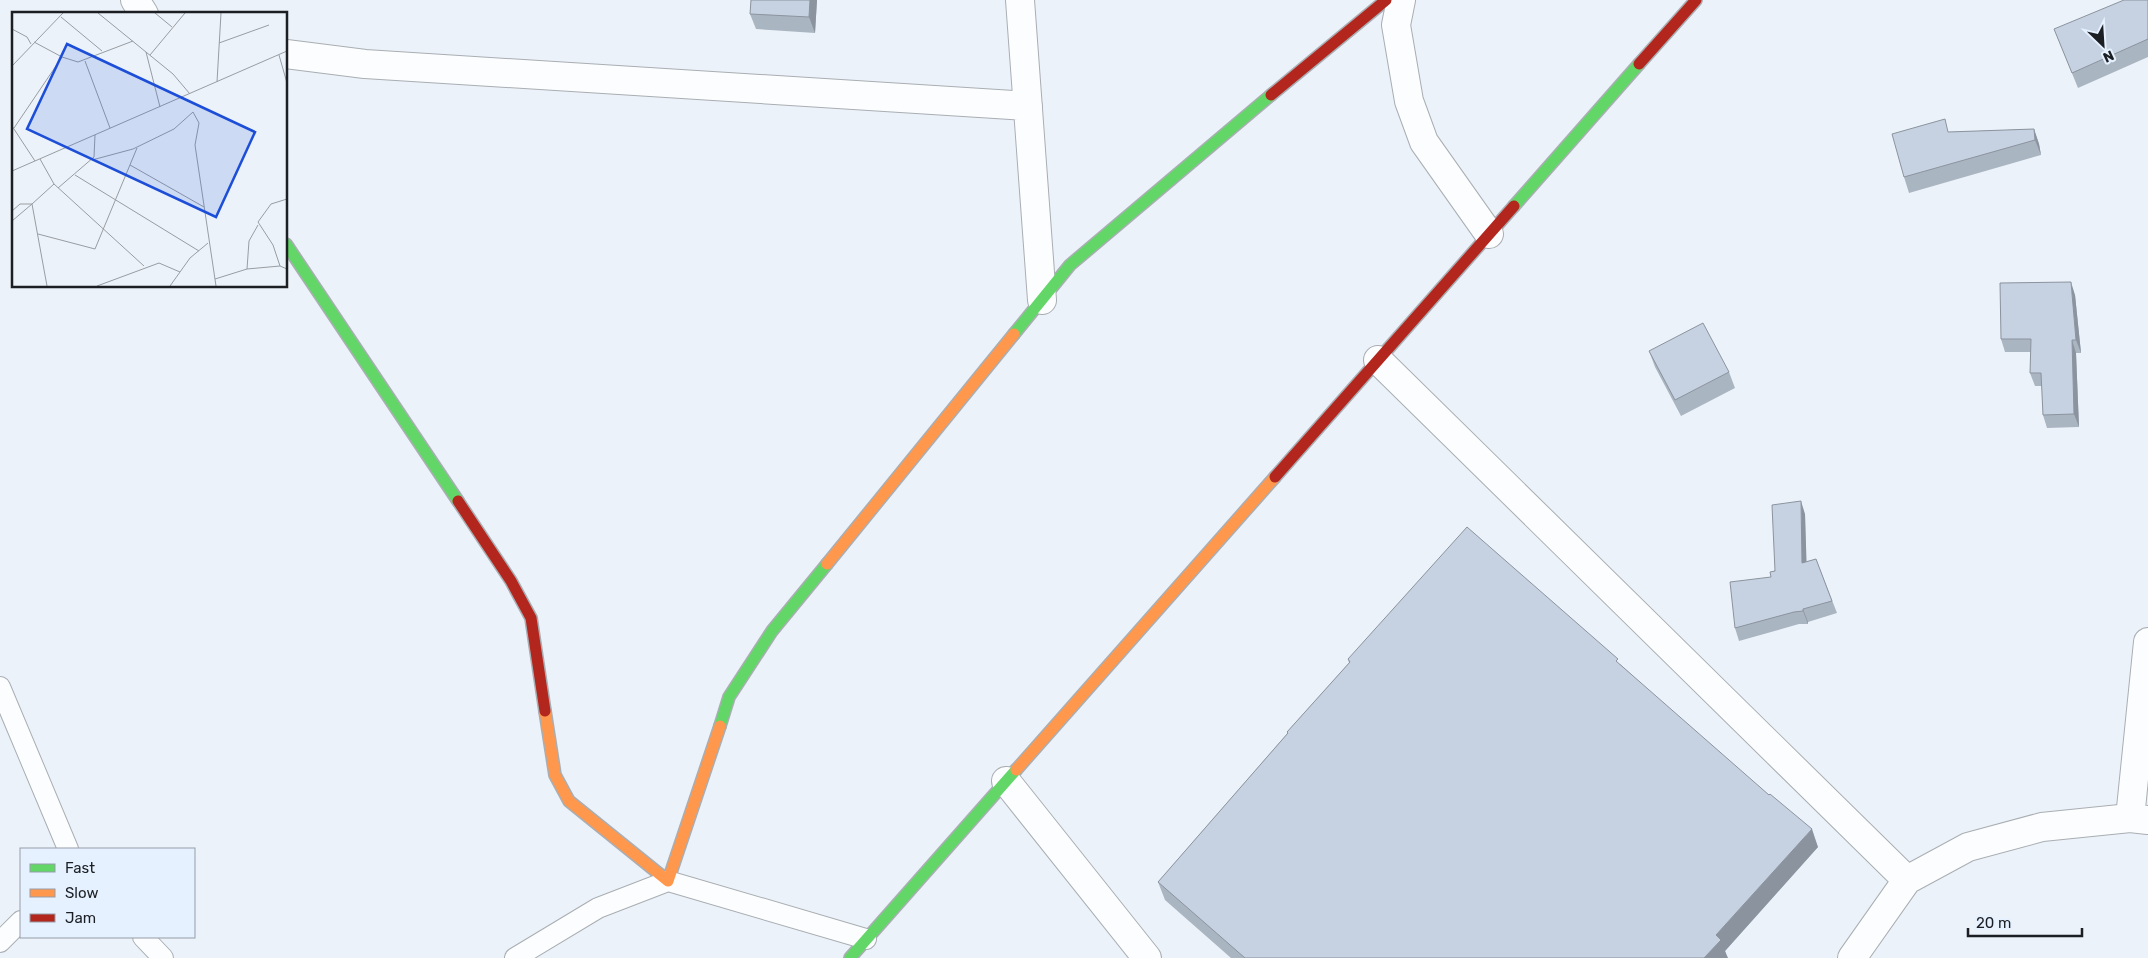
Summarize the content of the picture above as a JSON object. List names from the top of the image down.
{
  "legend": ["Fast", "Slow", "Jam"],
  "scale_bar": "20 m",
  "north": "bottom right"
}
